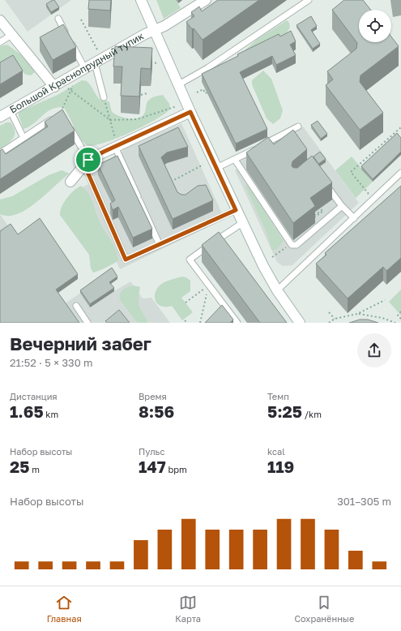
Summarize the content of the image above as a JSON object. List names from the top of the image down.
{
  "streets": {
    "street": ["Большой Краснопрудный тупик"]
  },
  "page": {
    "heading": ["Вечерний забег", "21:52 · 5 × 330 m"],
    "stats": [
      ["Дистанция", "1.65 km"],
      ["Время", "8:56"],
      ["Темп", "5:25 /km"],
      ["Набор высоты", "25 m"],
      ["Пульс", "147 bpm"],
      ["kcal", "119"]
    ],
    "chart": ["Набор высоты", "301–305 m"],
    "tabs": ["Главная", "Карта", "Сохранённые"]
  }
}
